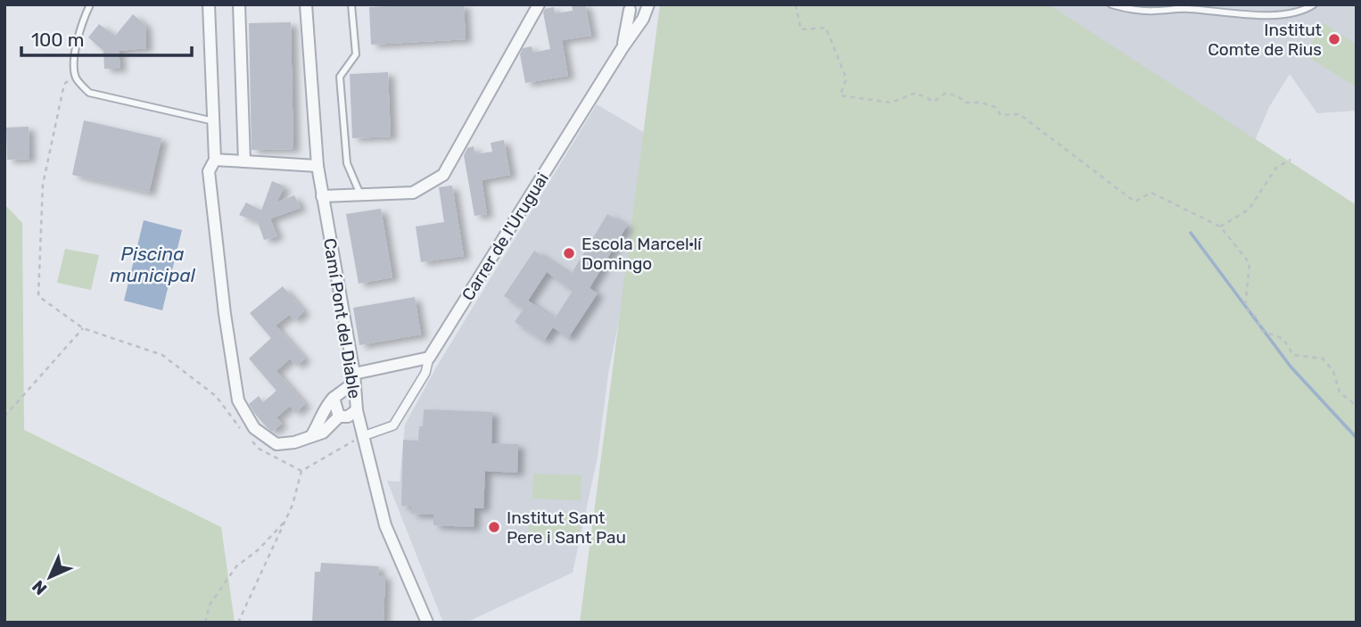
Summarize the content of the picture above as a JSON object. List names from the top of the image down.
{
  "streets": {
    "street": ["Carrer de l'Uruguai", "Camí Pont del Diable"]
  },
  "water": ["Piscina municipal"],
  "places": ["Institut Comte de Rius", "Escola Marcel·lí Domingo", "Institut Sant Pere i Sant Pau"],
  "scale_bar": "100 m",
  "north": "bottom left"
}
